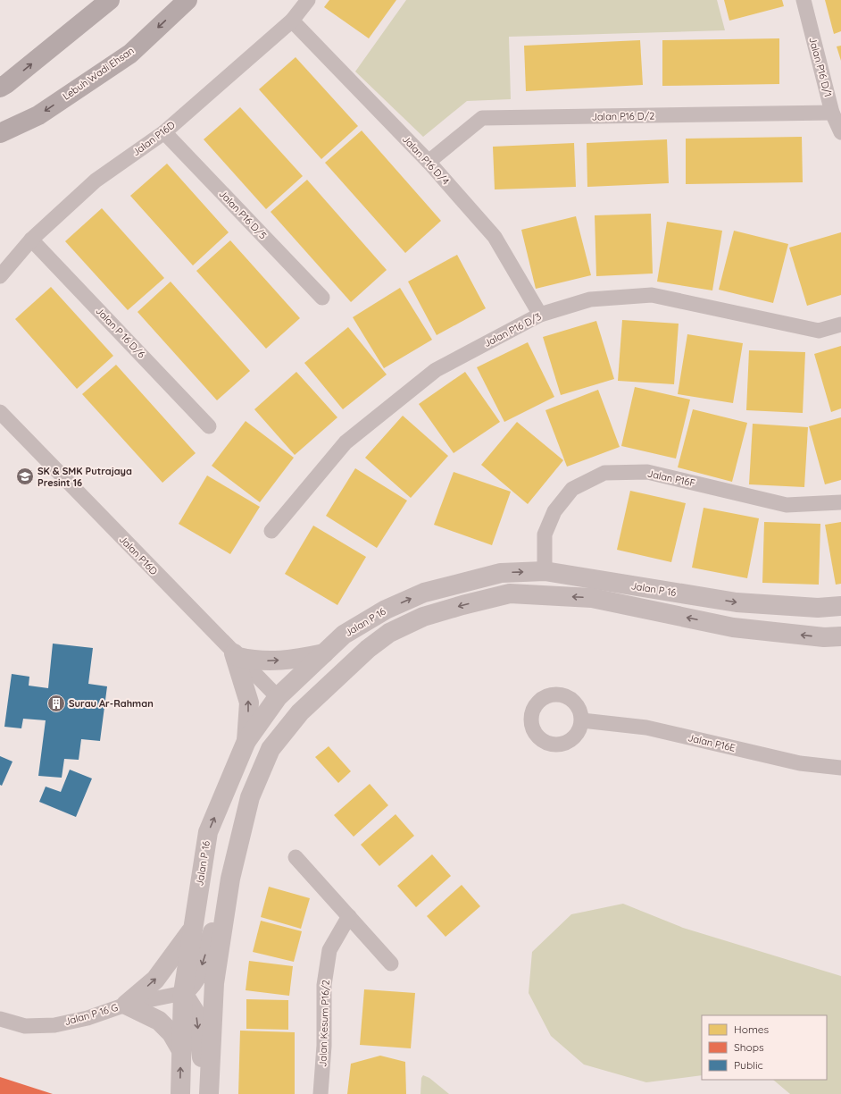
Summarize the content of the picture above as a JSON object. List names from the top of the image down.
{
  "streets": {
    "main road": ["Lebuh Wadi Ehsan"],
    "street": [
      "Jalan P16 D/1",
      "Jalan P16 D/2",
      "Jalan P16D",
      "Jalan P16 D/4",
      "Jalan P16 D/5",
      "Jalan P16 D/3",
      "Jalan P 16 D/6",
      "Jalan P16F",
      "Jalan P 16",
      "Jalan P16E",
      "Jalan P 16 G",
      "Jalan Kesum P16/2"
    ]
  },
  "crossings": [
    ["Jalan P16 D/1", "Jalan P16 D/2"],
    ["Jalan P16 D/2", "Jalan P16 D/4"],
    ["Jalan P16D", "Jalan P16 D/4"],
    ["Jalan P16D", "Jalan P16 D/5"],
    ["Jalan P16D", "Jalan P 16 D/6"],
    ["Jalan P16D", "Jalan P 16"],
    ["Jalan P16 D/4", "Jalan P16 D/3"],
    ["Jalan P16F", "Jalan P 16"],
    ["Jalan P 16", "Jalan P 16 G"]
  ],
  "places": {
    "school or university": ["SK & SMK Putrajaya Presint 16"],
    "building": ["Surau Ar-Rahman"]
  },
  "legend": ["Homes", "Shops", "Public"]
}
